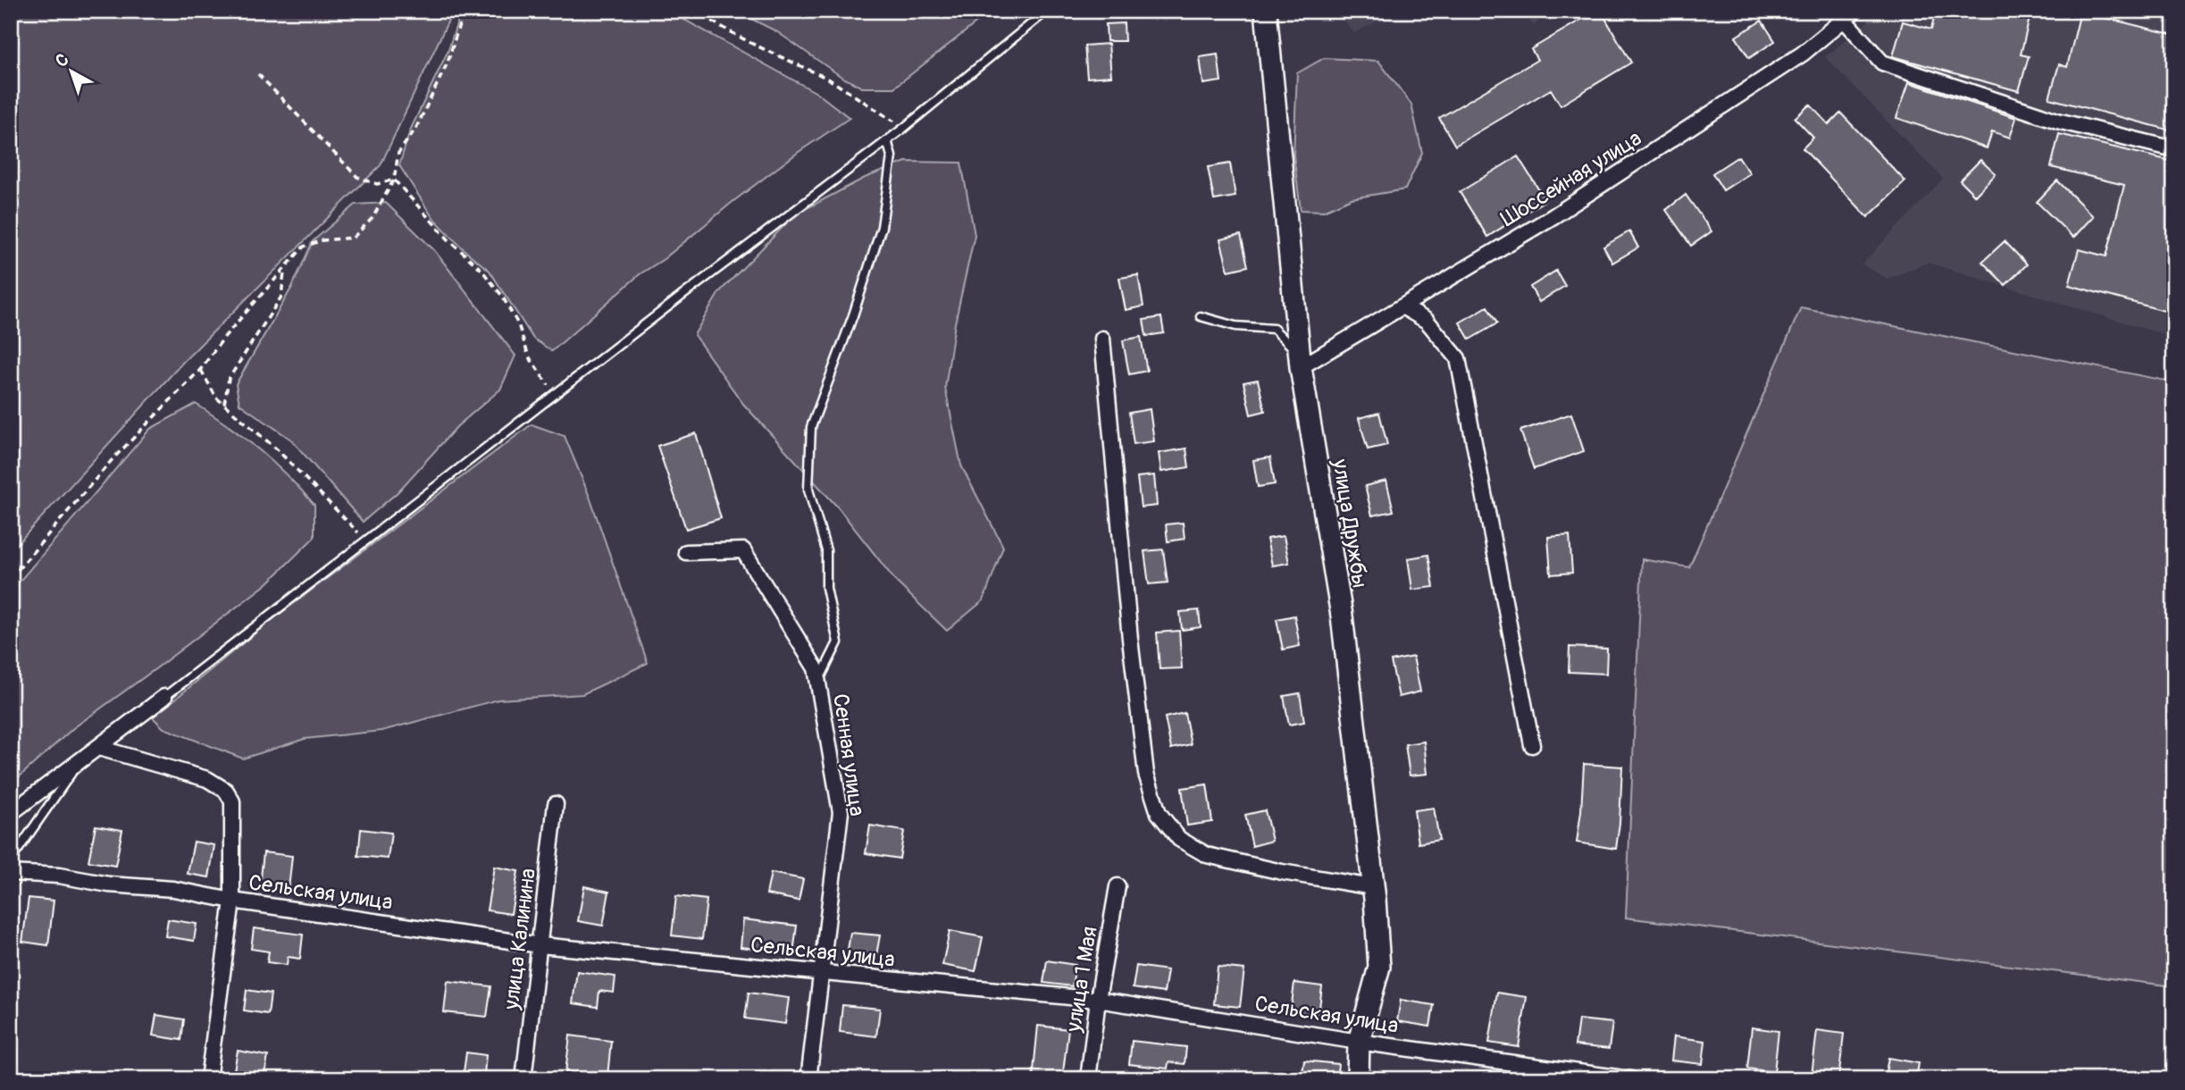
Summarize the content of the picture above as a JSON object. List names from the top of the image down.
{
  "streets": {
    "street": [
      "Шоссейная улица",
      "улица Дружбы",
      "Сенная улица",
      "Сельская улица",
      "улица Калинина",
      "улица 1 Мая"
    ]
  },
  "crossings": [
    ["Шоссейная улица", "улица Дружбы"],
    ["улица Дружбы", "Сельская улица"],
    ["Сенная улица", "Сельская улица"],
    ["Сельская улица", "улица Калинина"],
    ["Сельская улица", "улица 1 Мая"]
  ],
  "north": "top left"
}
